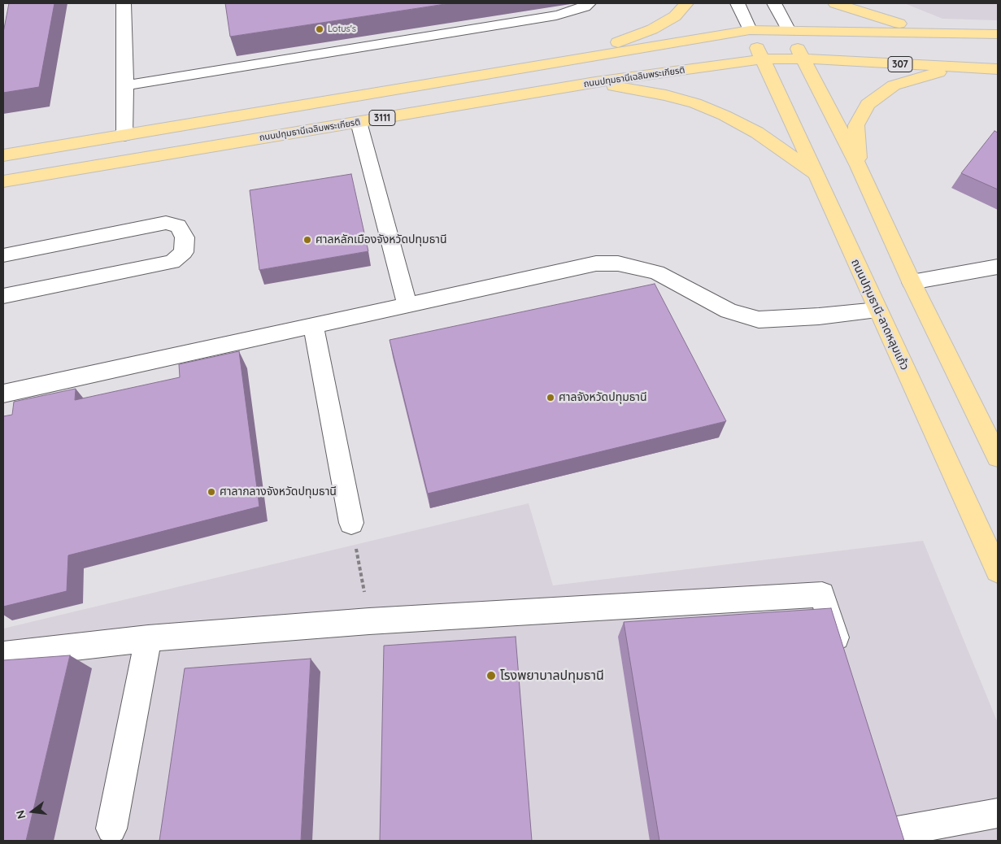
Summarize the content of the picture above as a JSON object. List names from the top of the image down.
{
  "streets": {
    "main road": [
      "307",
      "ถนนปทุมธานีเฉลิมพระเกียรติ",
      "3111",
      "ถนนปทุมธานี-ลาดหลุมแก้ว"
    ]
  },
  "crossings": [
    ["307", "ถนนปทุมธานีเฉลิมพระเกียรติ"],
    ["ถนนปทุมธานีเฉลิมพระเกียรติ", "ถนนปทุมธานี-ลาดหลุมแก้ว"],
    ["3111", "ถนนปทุมธานี-ลาดหลุมแก้ว"]
  ],
  "places": [
    "Lotus's",
    "ศาลหลักเมืองจังหวัดปทุมธานี",
    "ศาลจังหวัดปทุมธานี",
    "ศาลากลางจังหวัดปทุมธานี",
    "โรงพยาบาลปทุมธานี"
  ],
  "north": "left"
}
